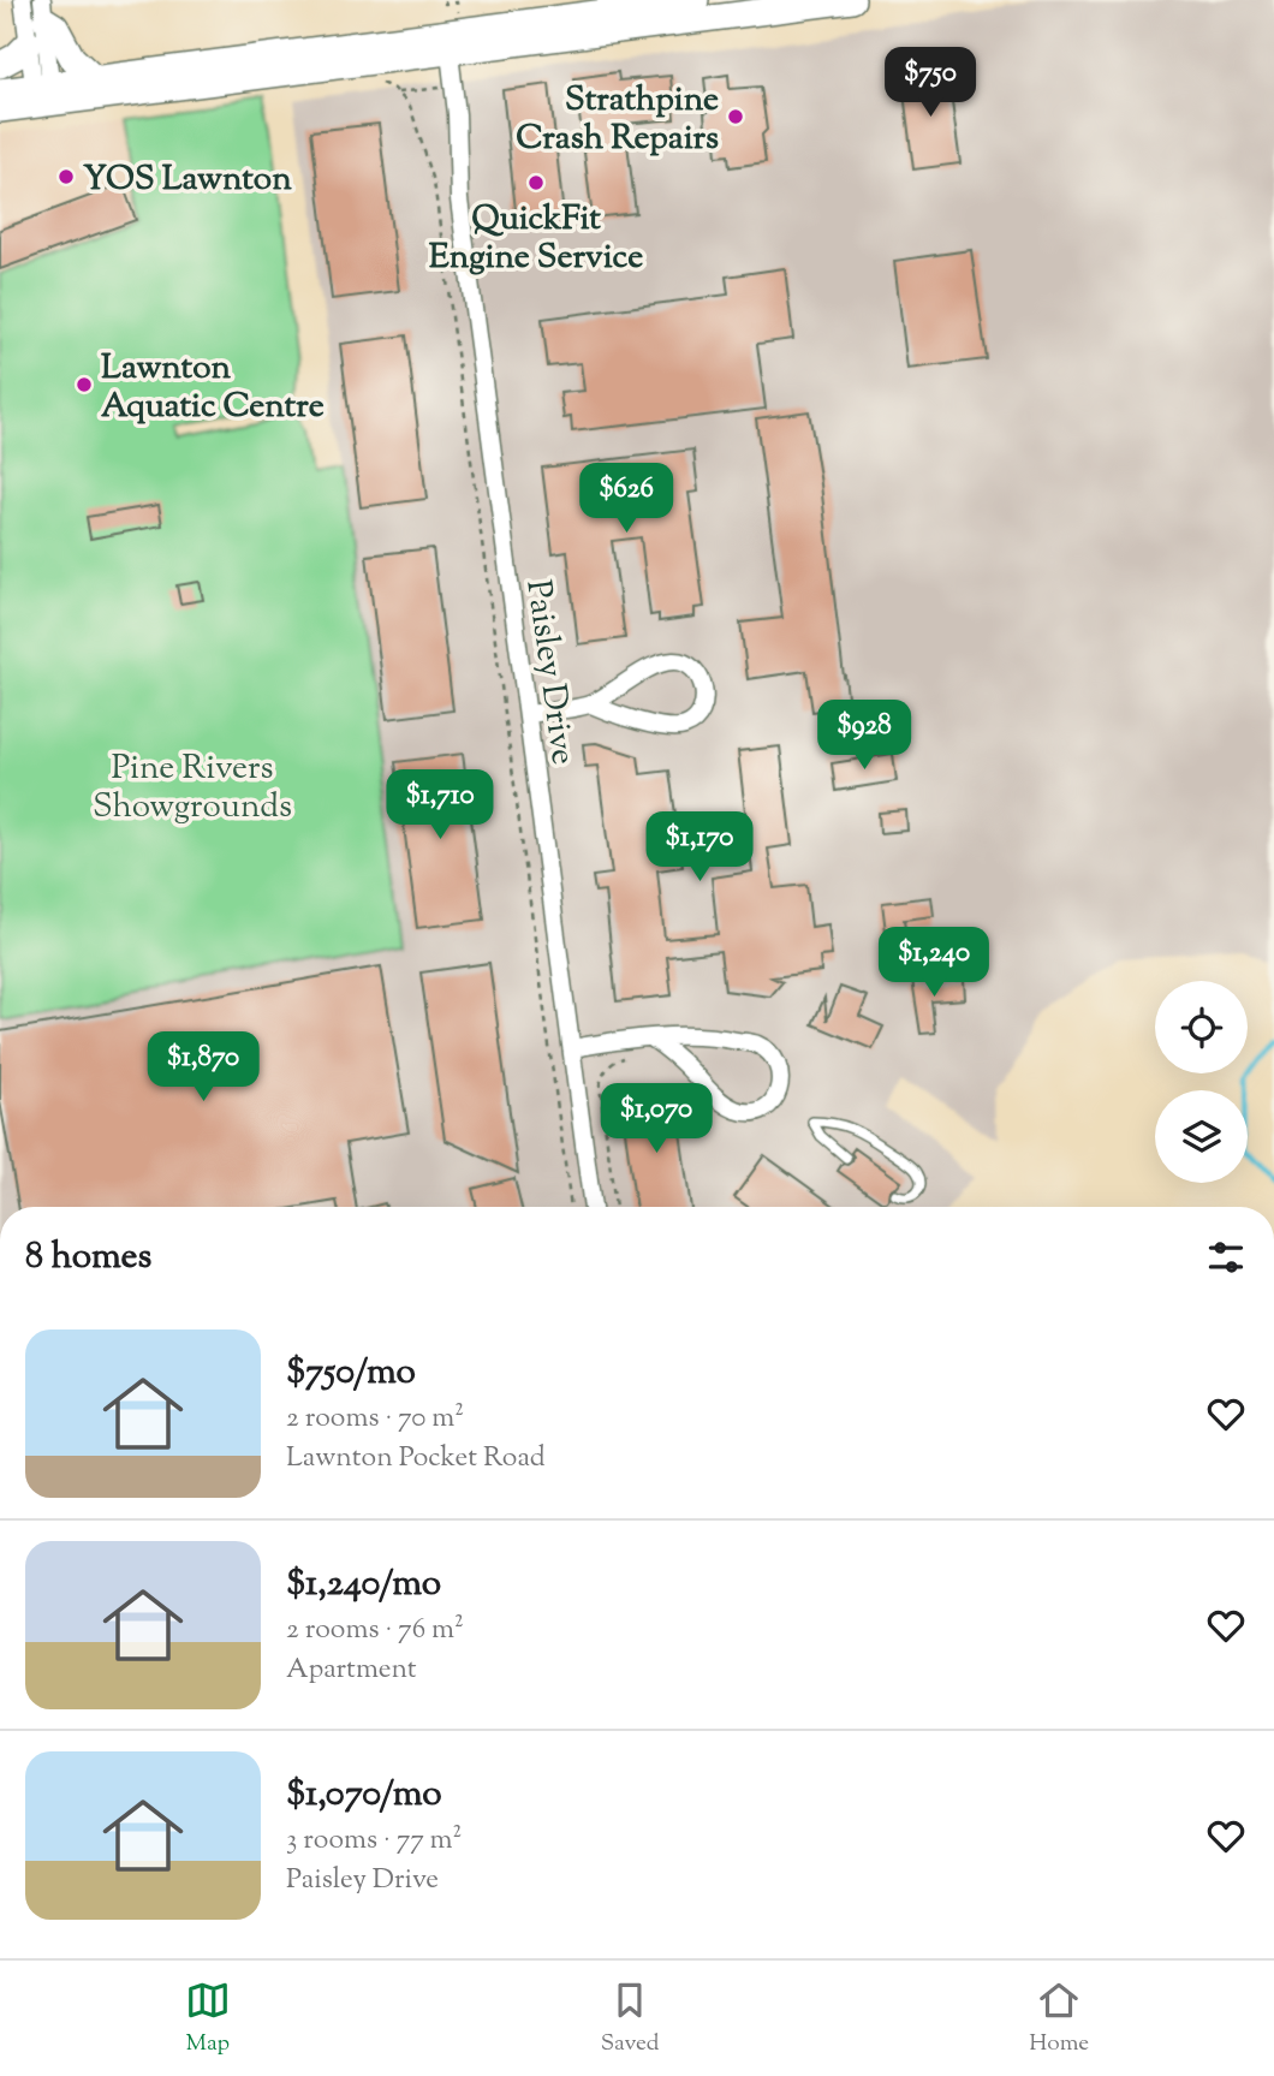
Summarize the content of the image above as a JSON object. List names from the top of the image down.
{
  "streets": {
    "street": ["Paisley Drive"]
  },
  "parks": ["Pine Rivers Showgrounds"],
  "places": [
    "Strathpine Crash Repairs",
    "YOS Lawnton",
    "QuickFit Engine Service",
    "Lawnton Aquatic Centre"
  ],
  "page": {
    "price": [
      "$750",
      "$626",
      "$928",
      "$1,710",
      "$1,170",
      "$1,240",
      "$1,870",
      "$1,070"
    ],
    "heading": "8 homes",
    "list": [
      {
        "name": "$750/mo",
        "note": "2 rooms · 70 m² · Lawnton Pocket Road"
      },
      {
        "name": "$1,240/mo",
        "note": "2 rooms · 76 m² · Apartment"
      },
      {
        "name": "$1,070/mo",
        "note": "3 rooms · 77 m² · Paisley Drive"
      }
    ],
    "tabs": ["Map", "Saved", "Home"]
  }
}
